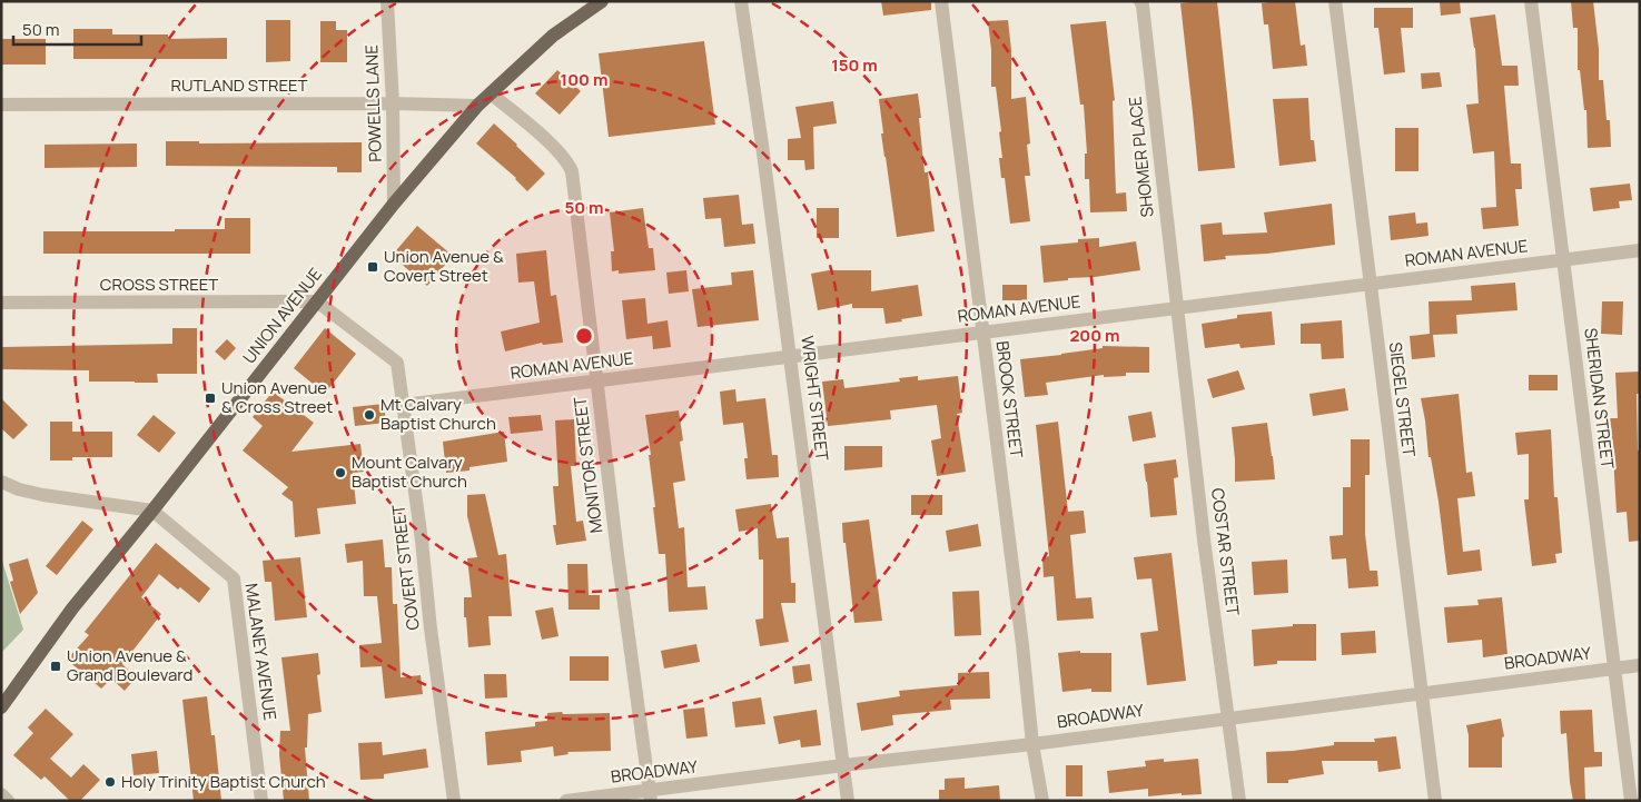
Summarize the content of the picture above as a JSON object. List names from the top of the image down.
{
  "streets": {
    "main road": ["UNION AVENUE"],
    "street": [
      "RUTLAND STREET",
      "POWELLS LANE",
      "SHOMER PLACE",
      "ROMAN AVENUE",
      "CROSS STREET",
      "WRIGHT STREET",
      "SHERIDAN STREET",
      "BROOK STREET",
      "SIEGEL STREET",
      "MONITOR STREET",
      "COSTAR STREET",
      "COVERT STREET",
      "MALANEY AVENUE",
      "BROADWAY"
    ]
  },
  "crossings": [
    ["RUTLAND STREET", "POWELLS LANE"],
    ["RUTLAND STREET", "UNION AVENUE"],
    ["POWELLS LANE", "UNION AVENUE"],
    ["SHOMER PLACE", "ROMAN AVENUE"],
    ["SHOMER PLACE", "COSTAR STREET"],
    ["ROMAN AVENUE", "WRIGHT STREET"],
    ["ROMAN AVENUE", "SHERIDAN STREET"],
    ["ROMAN AVENUE", "BROOK STREET"],
    ["ROMAN AVENUE", "SIEGEL STREET"],
    ["ROMAN AVENUE", "MONITOR STREET"],
    ["ROMAN AVENUE", "COSTAR STREET"],
    ["ROMAN AVENUE", "COVERT STREET"],
    ["CROSS STREET", "UNION AVENUE"],
    ["CROSS STREET", "COVERT STREET"],
    ["UNION AVENUE", "MONITOR STREET"],
    ["UNION AVENUE", "COVERT STREET"],
    ["UNION AVENUE", "MALANEY AVENUE"],
    ["WRIGHT STREET", "BROADWAY"],
    ["SHERIDAN STREET", "BROADWAY"],
    ["BROOK STREET", "BROADWAY"],
    ["SIEGEL STREET", "BROADWAY"],
    ["MONITOR STREET", "BROADWAY"],
    ["COSTAR STREET", "BROADWAY"]
  ],
  "places": {
    "transit": ["Union Avenue & Covert Street", "Union Avenue & Cross Street", "Union Avenue & Grand Boulevard"],
    "other": ["Mt Calvary Baptist Church", "Mount Calvary Baptist Church", "Holy Trinity Baptist Church"]
  },
  "scale_bar": "50 m",
  "rings": [
    "150 m",
    "100 m",
    "50 m",
    "200 m"
  ]
}
